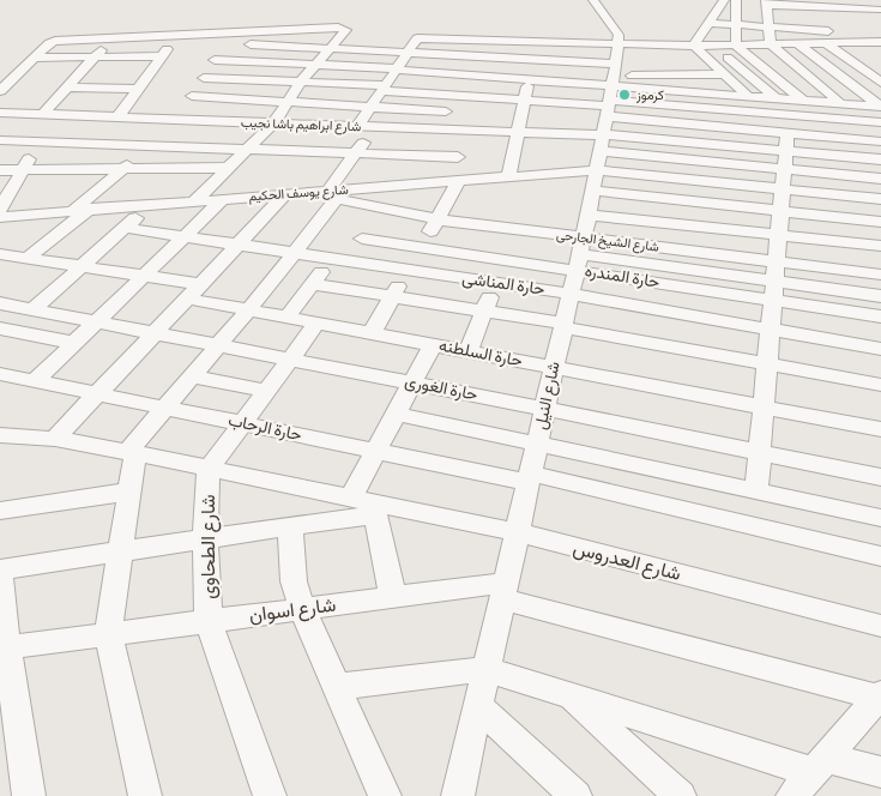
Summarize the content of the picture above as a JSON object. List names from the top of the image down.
{
  "streets": {
    "street": [
      "شارع ابراهيم باشا نجيب",
      "شارع يوسف الحكيم",
      "شارع الشيخ الجارحى",
      "حارة المندره",
      "حارة المناشى",
      "حارة السلطنه",
      "حارة الغورى",
      "شارع النيل",
      "حارة الرحاب",
      "شارع الطحاوى",
      "شارع العدروس",
      "شارع اسوان"
    ]
  },
  "crossings": [
    ["شارع ابراهيم باشا نجيب", "شارع يوسف الحكيم"],
    ["شارع ابراهيم باشا نجيب", "شارع النيل"],
    ["شارع يوسف الحكيم", "شارع الشيخ الجارحى"],
    ["شارع يوسف الحكيم", "شارع النيل"],
    ["شارع الشيخ الجارحى", "حارة المندره"],
    ["شارع الشيخ الجارحى", "شارع النيل"],
    ["حارة المندره", "شارع النيل"],
    ["حارة المناشى", "شارع النيل"],
    ["حارة السلطنه", "شارع النيل"],
    ["حارة الغورى", "شارع النيل"],
    ["شارع النيل", "حارة الرحاب"],
    ["شارع النيل", "شارع العدروس"],
    ["شارع النيل", "شارع اسوان"],
    ["شارع الطحاوى", "شارع العدروس"],
    ["شارع الطحاوى", "شارع اسوان"]
  ],
  "places": ["كرموز"]
}
